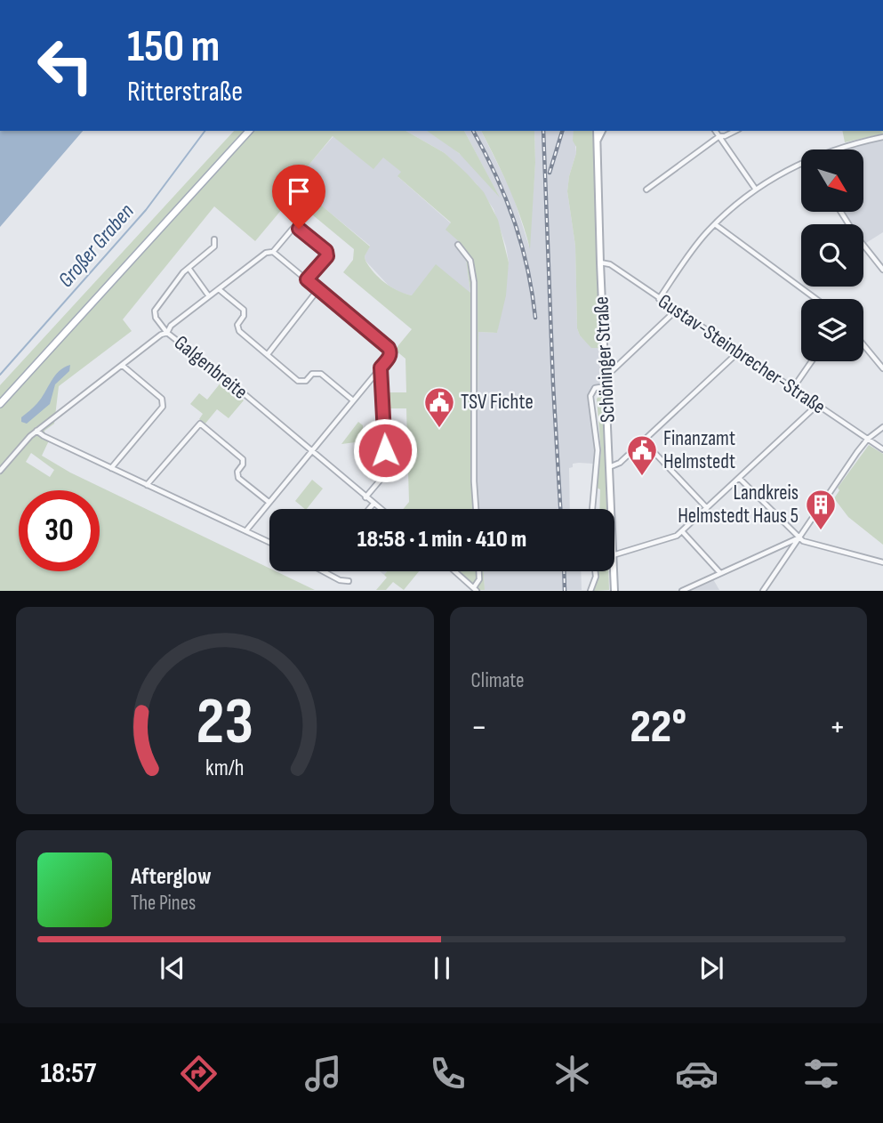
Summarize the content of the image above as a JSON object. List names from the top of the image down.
{
  "streets": {
    "main road": ["Schöninger Straße"],
    "street": ["Gustav-Steinbrecher-Straße", "Galgenbreite"]
  },
  "crossings": [
    ["Gustav-Steinbrecher-Straße", "Schöninger Straße"]
  ],
  "water": ["Großer Graben"],
  "places": {
    "public building": ["TSV Fichte", "Finanzamt Helmstedt"],
    "building": ["Landkreis Helmstedt Haus 5"]
  },
  "north": "bottom right",
  "page": {
    "turn": ["150 m", "Ritterstraße"],
    "limit": "30",
    "trip": "18:58 · 1 min · 410 m",
    "tile": "Climate",
    "heat": ["−", "22°", "+"],
    "song": ["Afterglow", "The Pines"],
    "tabs": "18:57",
    "gauge": ["23", "km/h"]
  }
}
